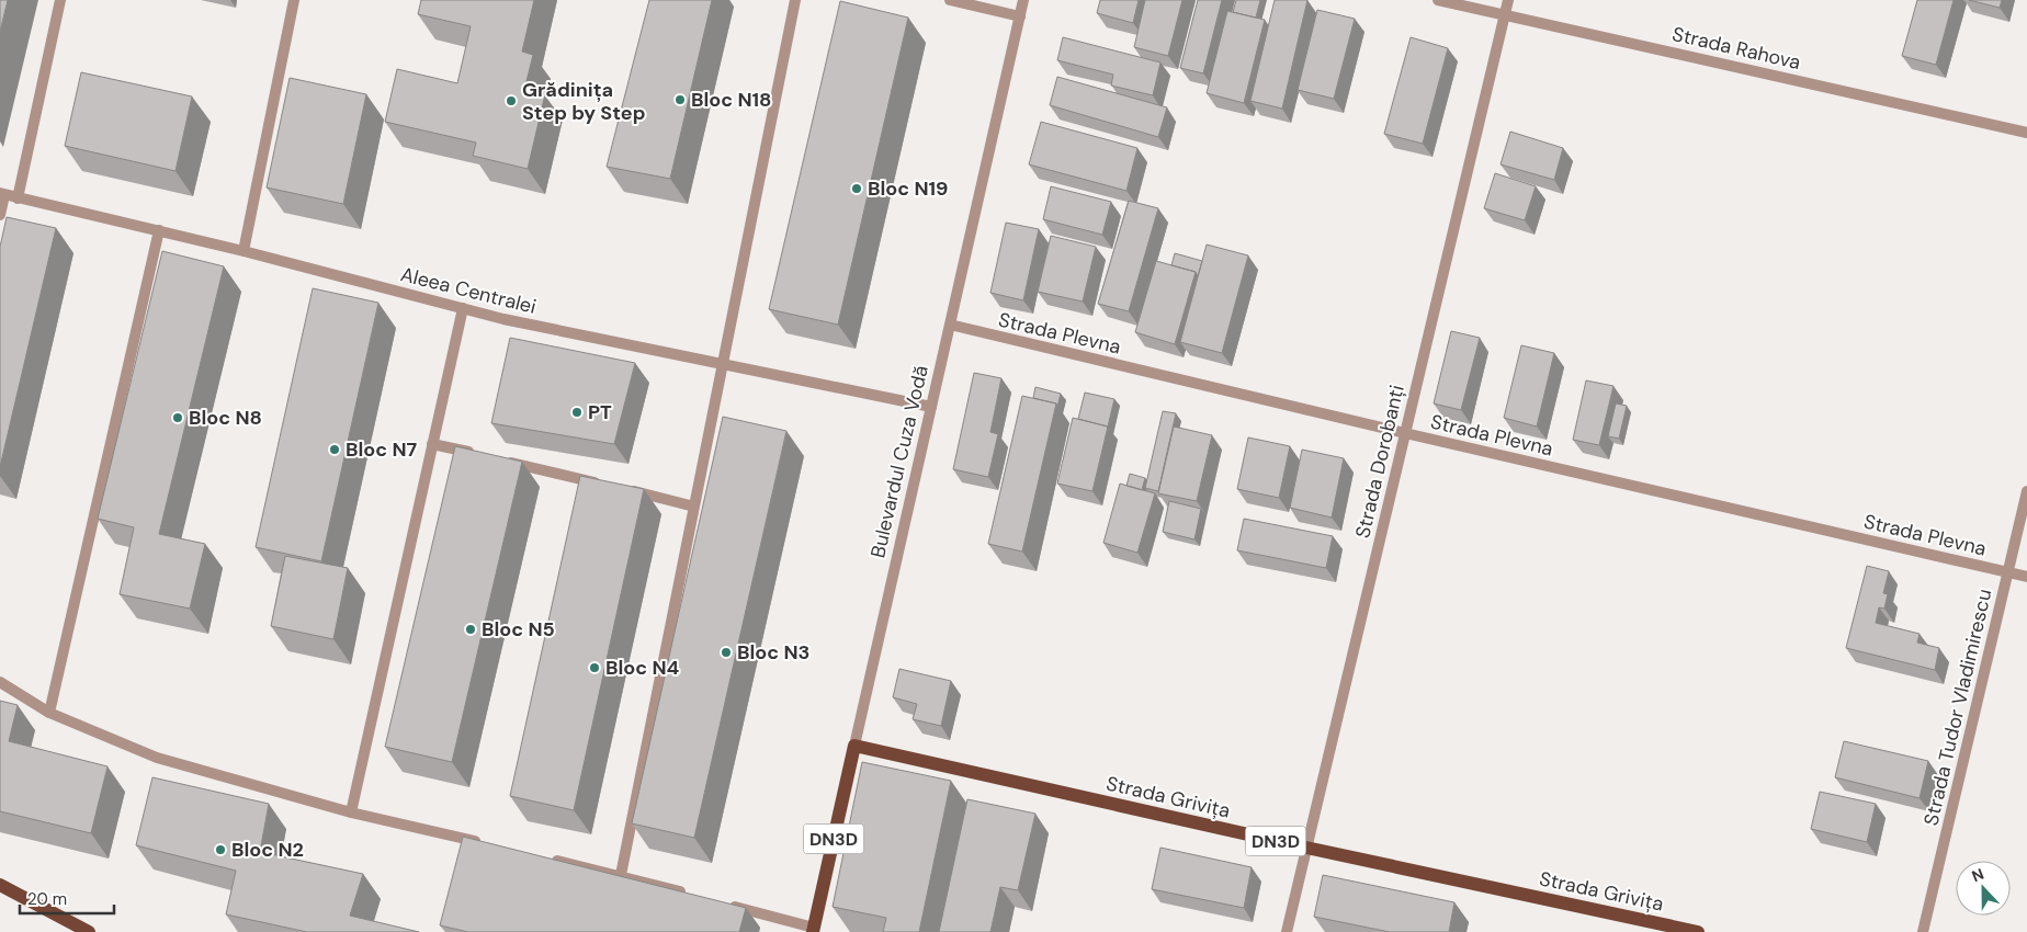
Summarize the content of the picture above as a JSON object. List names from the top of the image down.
{
  "streets": {
    "main road": ["Bulevardul Cuza Vodă", "Strada Grivița", "DN3D"],
    "street": [
      "Strada Rahova",
      "Aleea Centralei",
      "Strada Plevna",
      "Strada Dorobanți",
      "Strada Tudor Vladimirescu"
    ]
  },
  "crossings": [
    ["Strada Rahova", "Strada Dorobanți"],
    ["Aleea Centralei", "Bulevardul Cuza Vodă"],
    ["Strada Plevna", "Bulevardul Cuza Vodă"],
    ["Strada Plevna", "Strada Dorobanți"],
    ["Strada Plevna", "Strada Tudor Vladimirescu"],
    ["Bulevardul Cuza Vodă", "Strada Grivița"],
    ["Strada Dorobanți", "Strada Grivița"]
  ],
  "places": [
    "Bloc N18",
    "Grădinița Step by Step",
    "Bloc N19",
    "PT",
    "Bloc N8",
    "Bloc N7",
    "Bloc N5",
    "Bloc N3",
    "Bloc N4",
    "Bloc N2"
  ],
  "scale_bar": "20 m",
  "north": "top"
}
